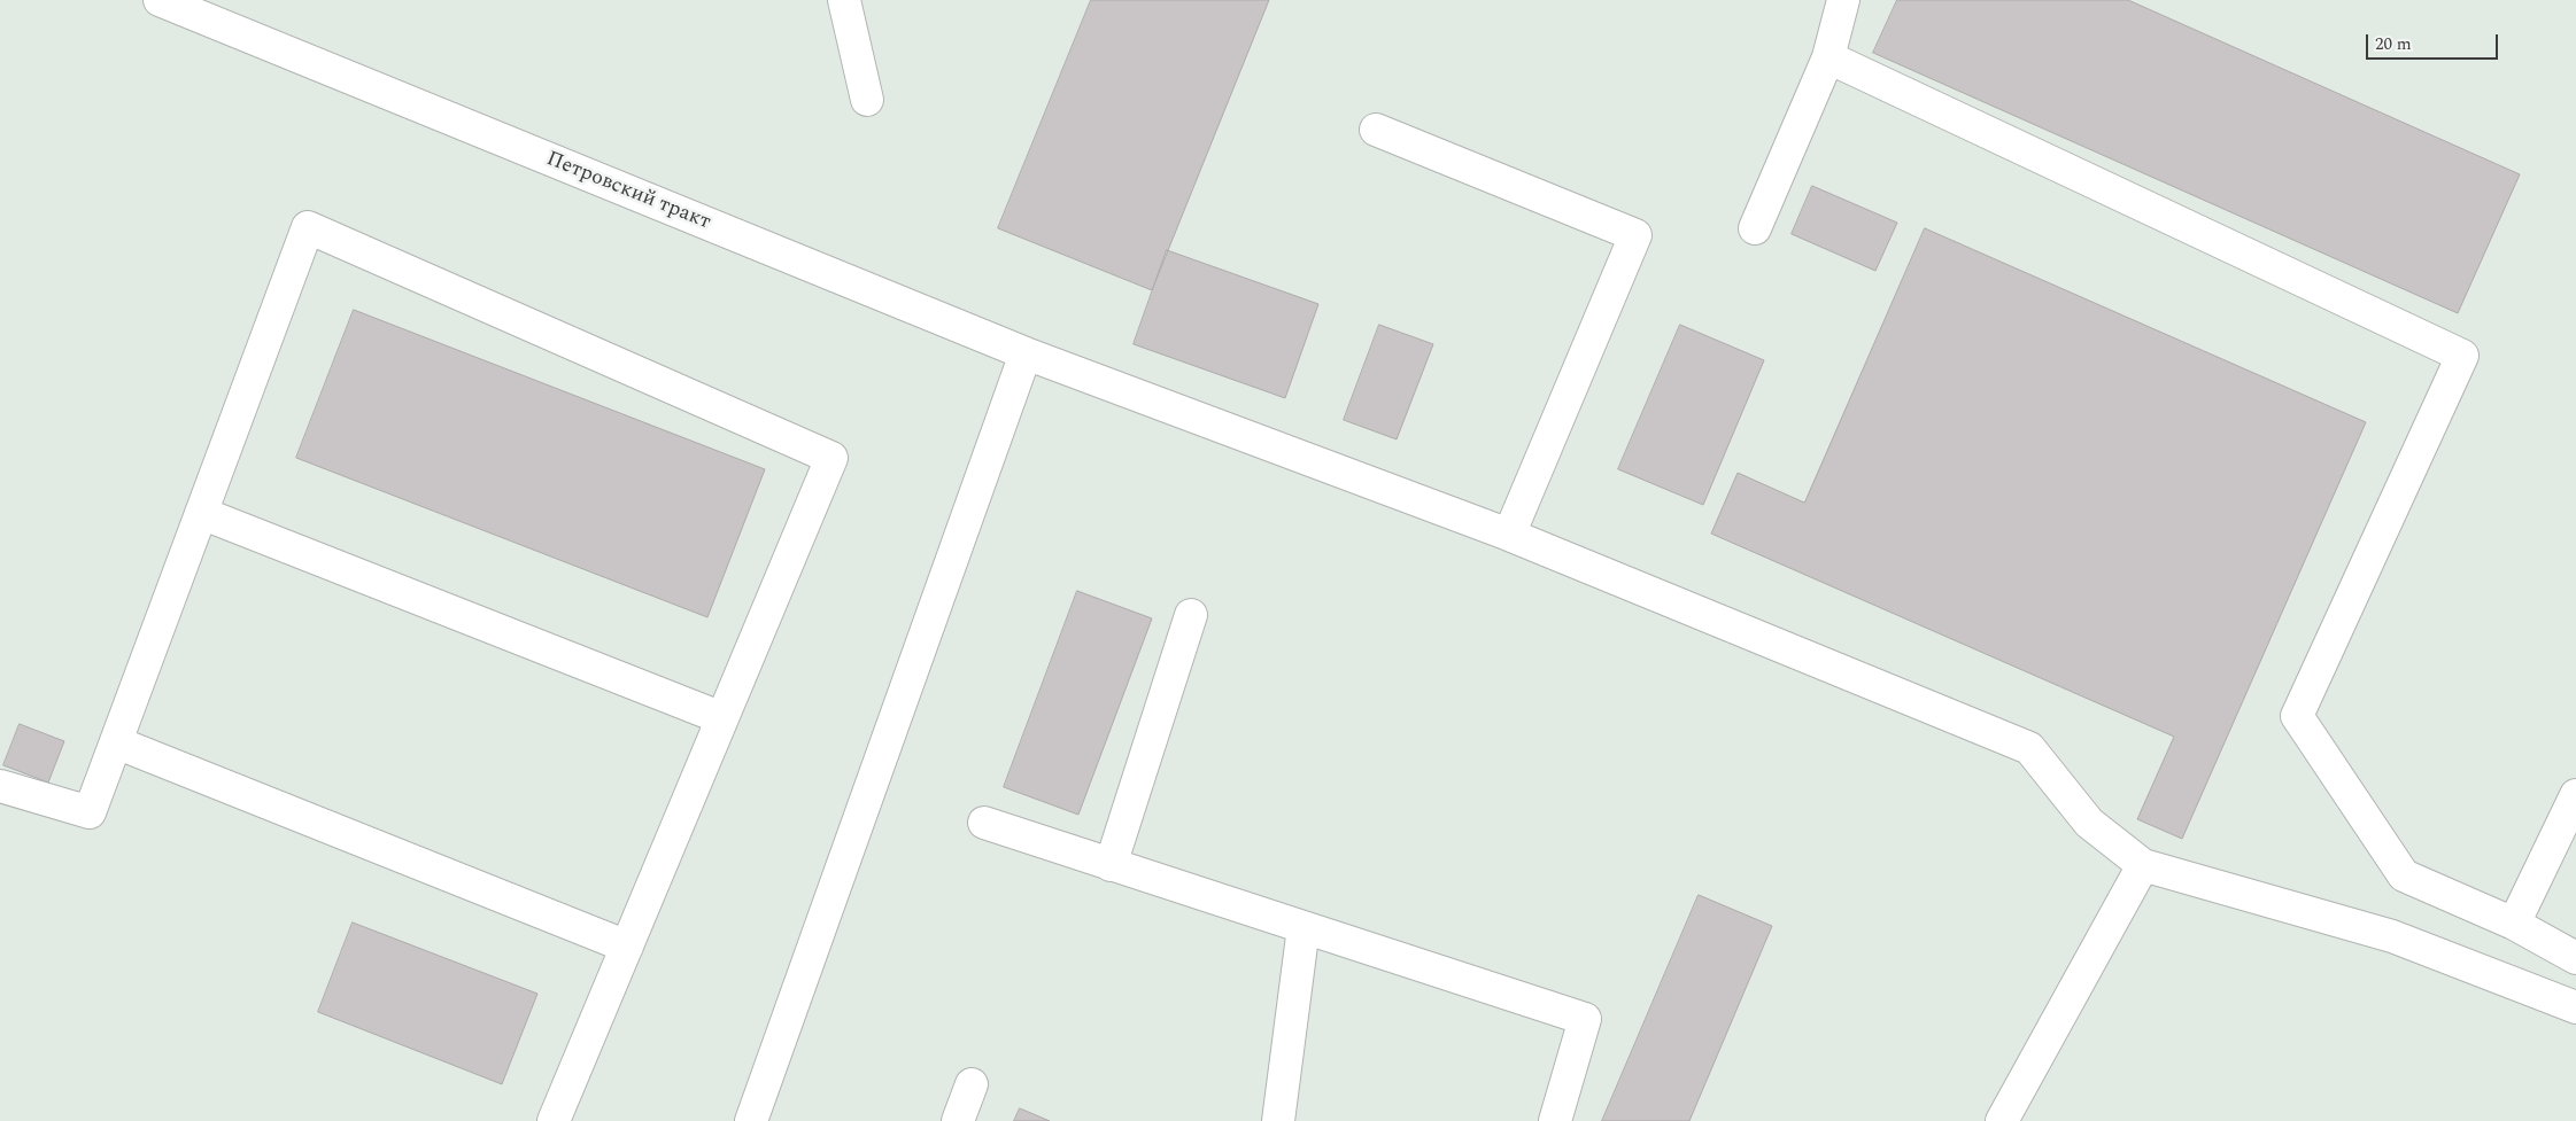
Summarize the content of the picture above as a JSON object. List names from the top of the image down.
{
  "streets": {
    "street": ["Петровский тракт"]
  },
  "scale_bar": "20 m"
}
